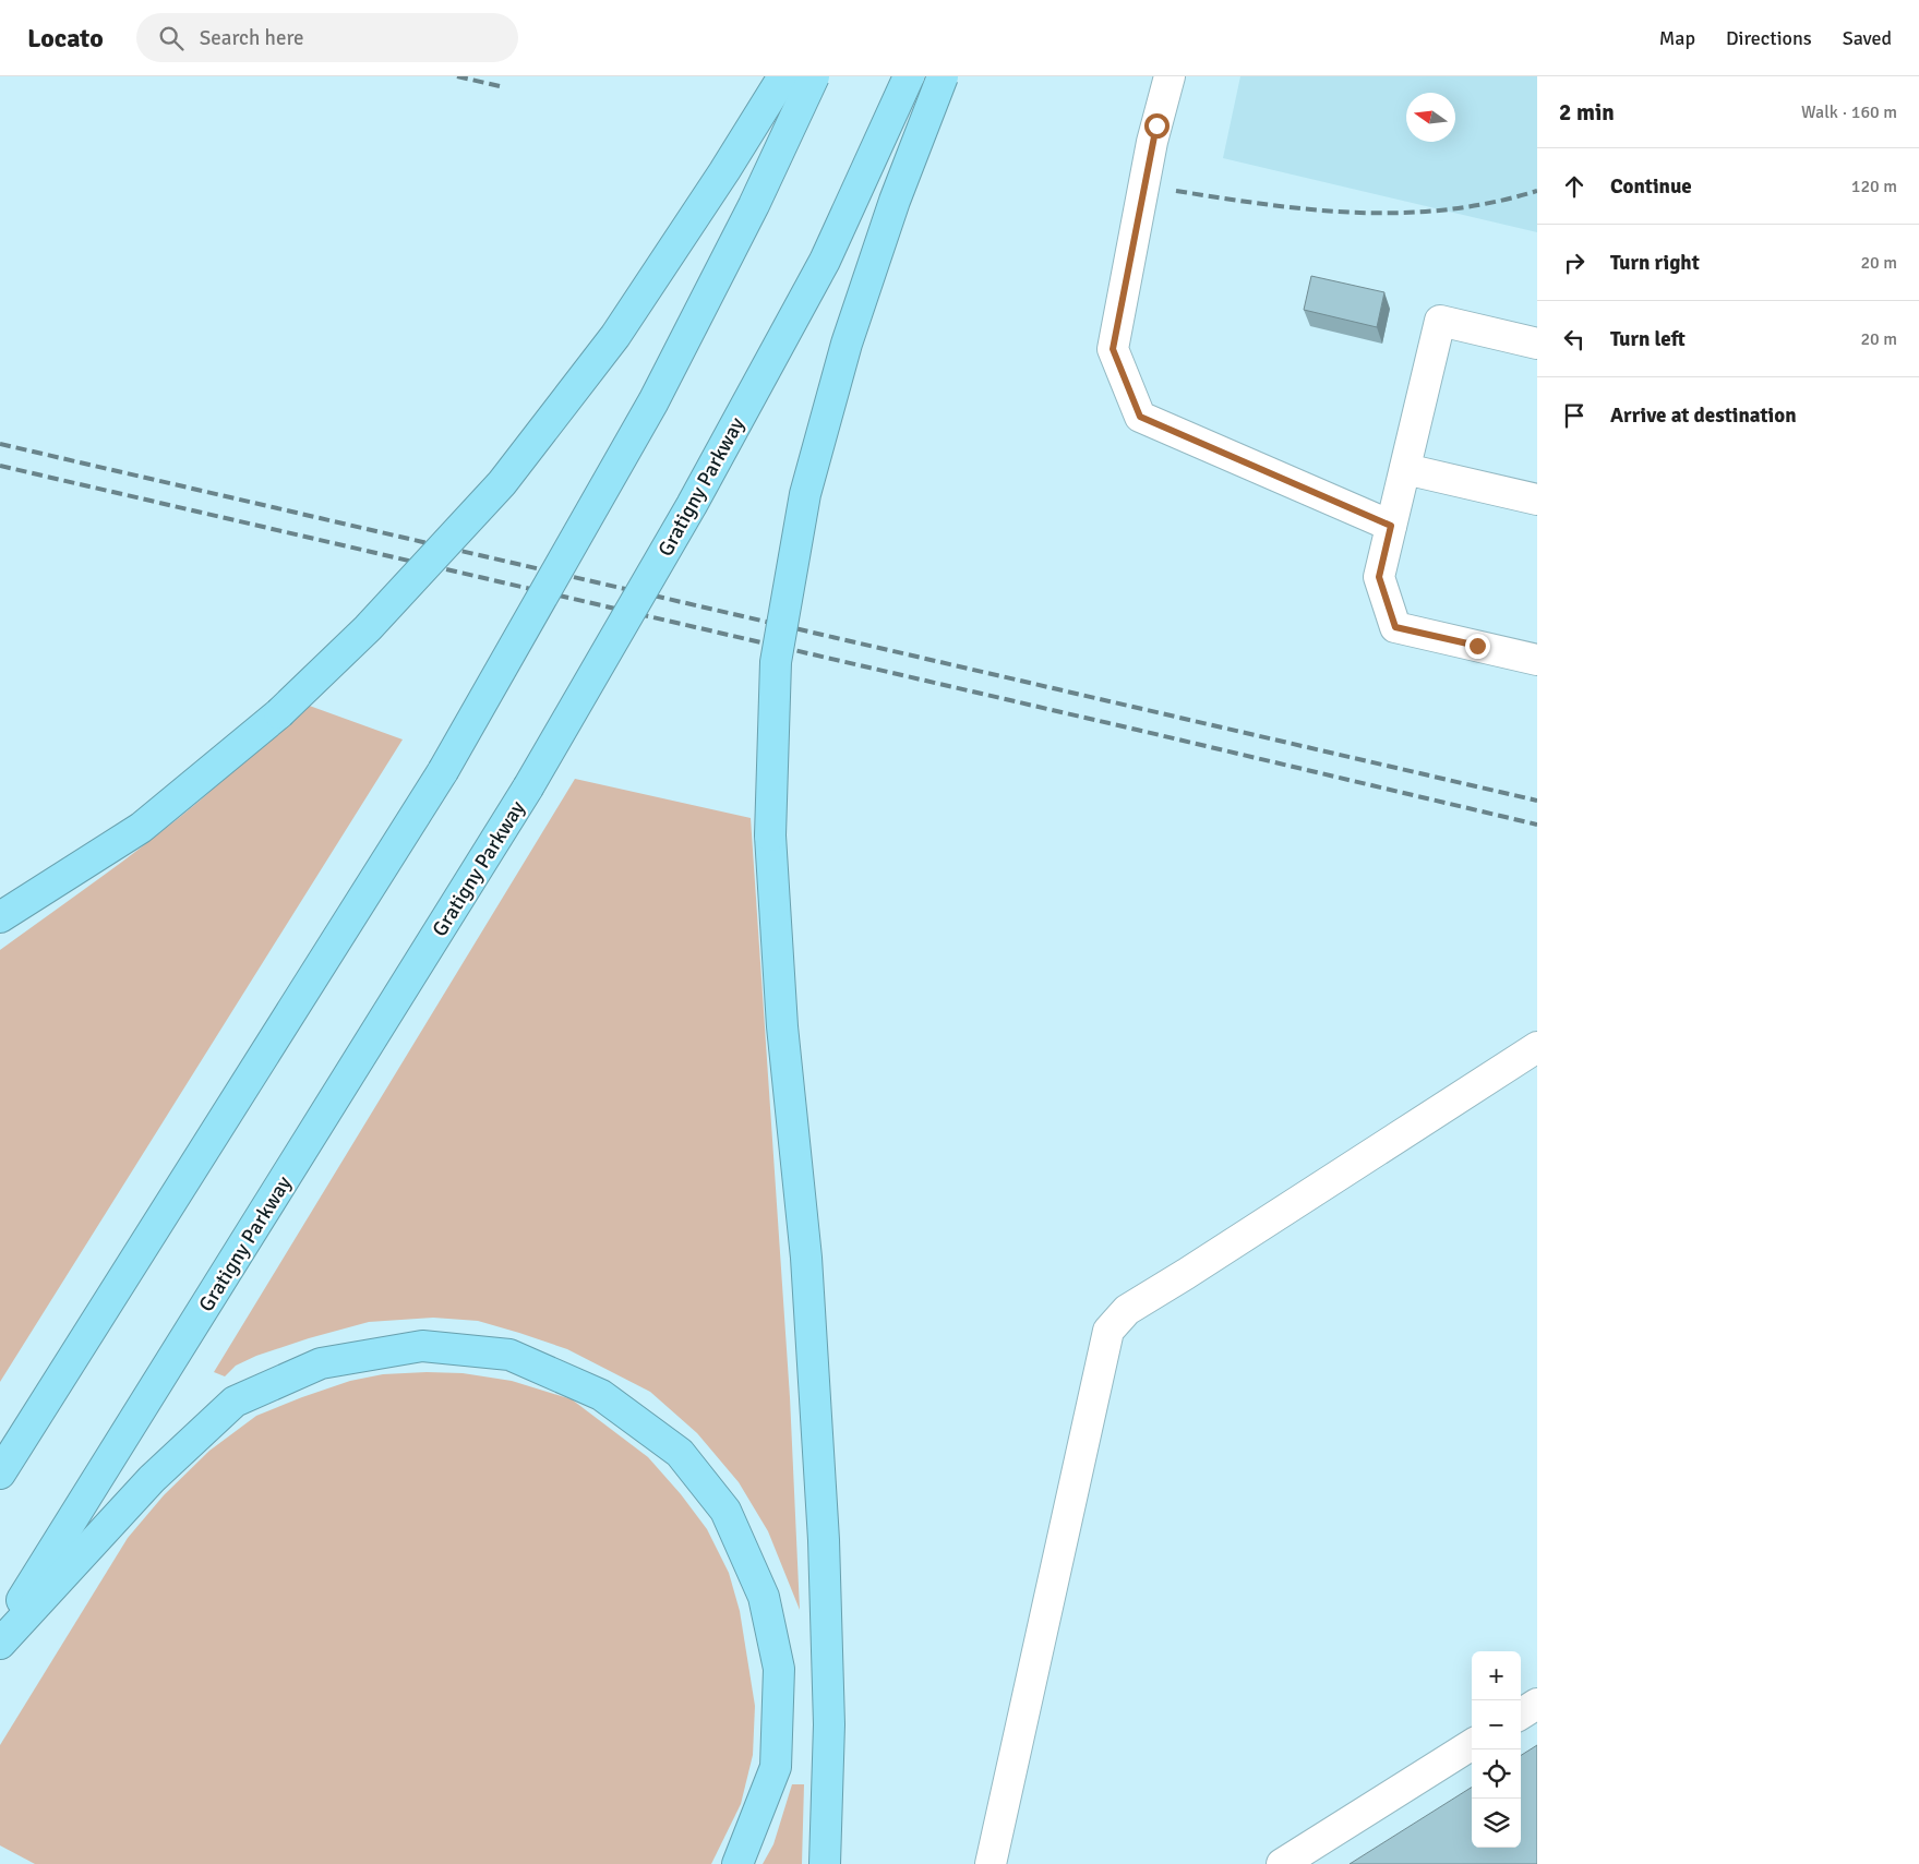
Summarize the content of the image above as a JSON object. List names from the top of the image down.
{
  "streets": {
    "highway": ["Gratigny Parkway"]
  },
  "north": "left",
  "page": {
    "header": "Locato",
    "search": "Search here",
    "nav": ["Map", "Directions", "Saved"],
    "heading": ["2 min", "Walk · 160 m"],
    "list": [
      ["Continue", "120 m"],
      ["Turn right", "20 m"],
      ["Turn left", "20 m"],
      "Arrive at destination"
    ],
    "map_buttons": ["+", "−"]
  }
}
